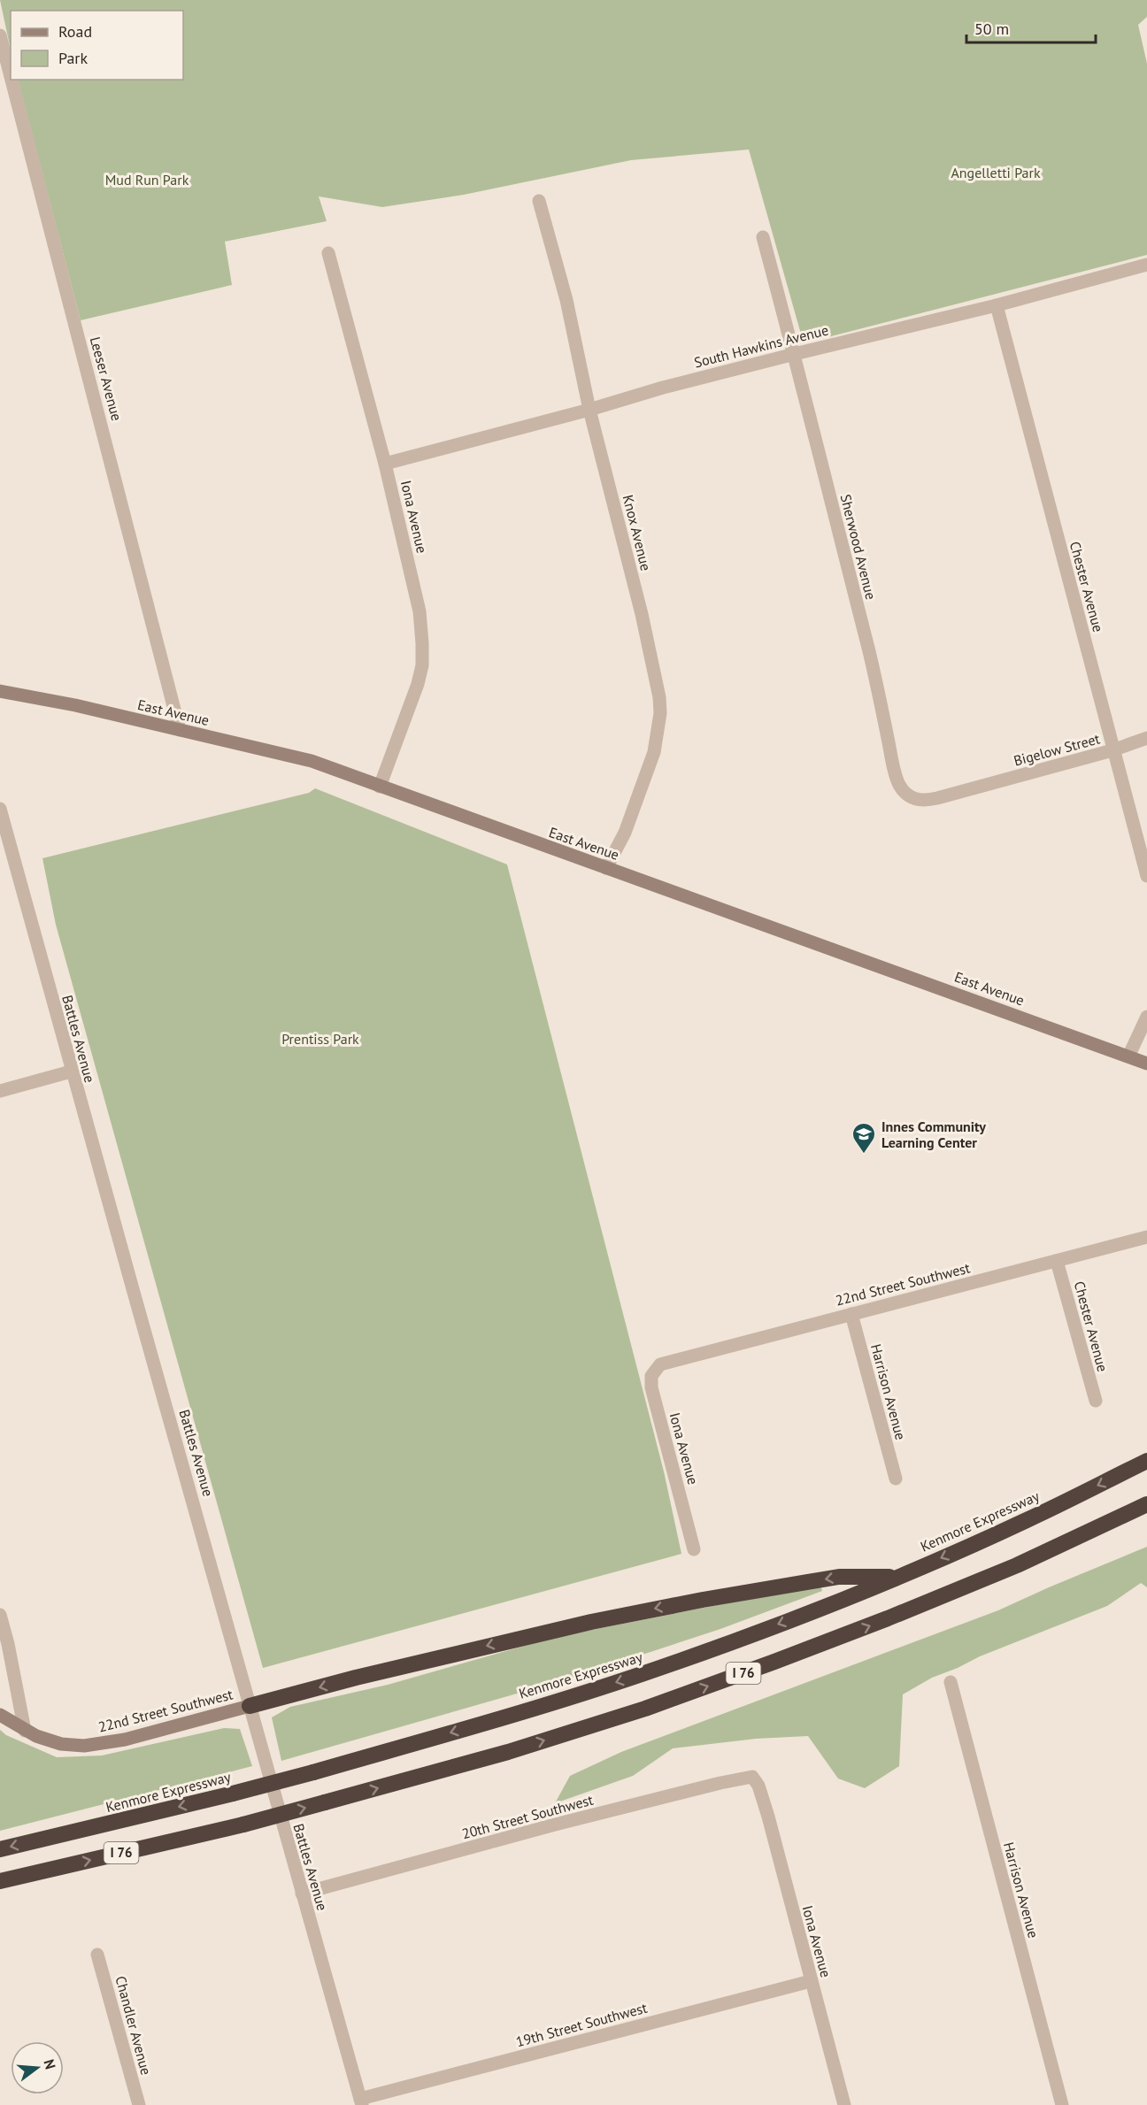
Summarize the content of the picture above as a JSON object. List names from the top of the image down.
{
  "streets": {
    "highway": ["Kenmore Expressway", "I 76"],
    "main road": ["East Avenue", "22nd Street Southwest"],
    "street": [
      "South Hawkins Avenue",
      "Leeser Avenue",
      "Iona Avenue",
      "Knox Avenue",
      "Sherwood Avenue",
      "Chester Avenue",
      "Bigelow Street",
      "Battles Avenue",
      "Harrison Avenue",
      "20th Street Southwest",
      "19th Street Southwest",
      "Chandler Avenue"
    ]
  },
  "crossings": [
    ["South Hawkins Avenue", "Iona Avenue"],
    ["South Hawkins Avenue", "Knox Avenue"],
    ["South Hawkins Avenue", "Sherwood Avenue"],
    ["South Hawkins Avenue", "Chester Avenue"],
    ["Leeser Avenue", "East Avenue"],
    ["Iona Avenue", "East Avenue"],
    ["Iona Avenue", "22nd Street Southwest"],
    ["Iona Avenue", "20th Street Southwest"],
    ["Iona Avenue", "19th Street Southwest"],
    ["Knox Avenue", "East Avenue"],
    ["Sherwood Avenue", "Bigelow Street"],
    ["Chester Avenue", "Bigelow Street"],
    ["Chester Avenue", "22nd Street Southwest"],
    ["Battles Avenue", "22nd Street Southwest"],
    ["Battles Avenue", "20th Street Southwest"],
    ["Battles Avenue", "19th Street Southwest"],
    ["22nd Street Southwest", "Harrison Avenue"]
  ],
  "parks": ["Angelletti Park", "Mud Run Park", "Prentiss Park"],
  "places": {
    "school or university": ["Innes Community Learning Center"]
  },
  "legend": ["Road", "Park"],
  "scale_bar": "50 m",
  "north": "right"
}
